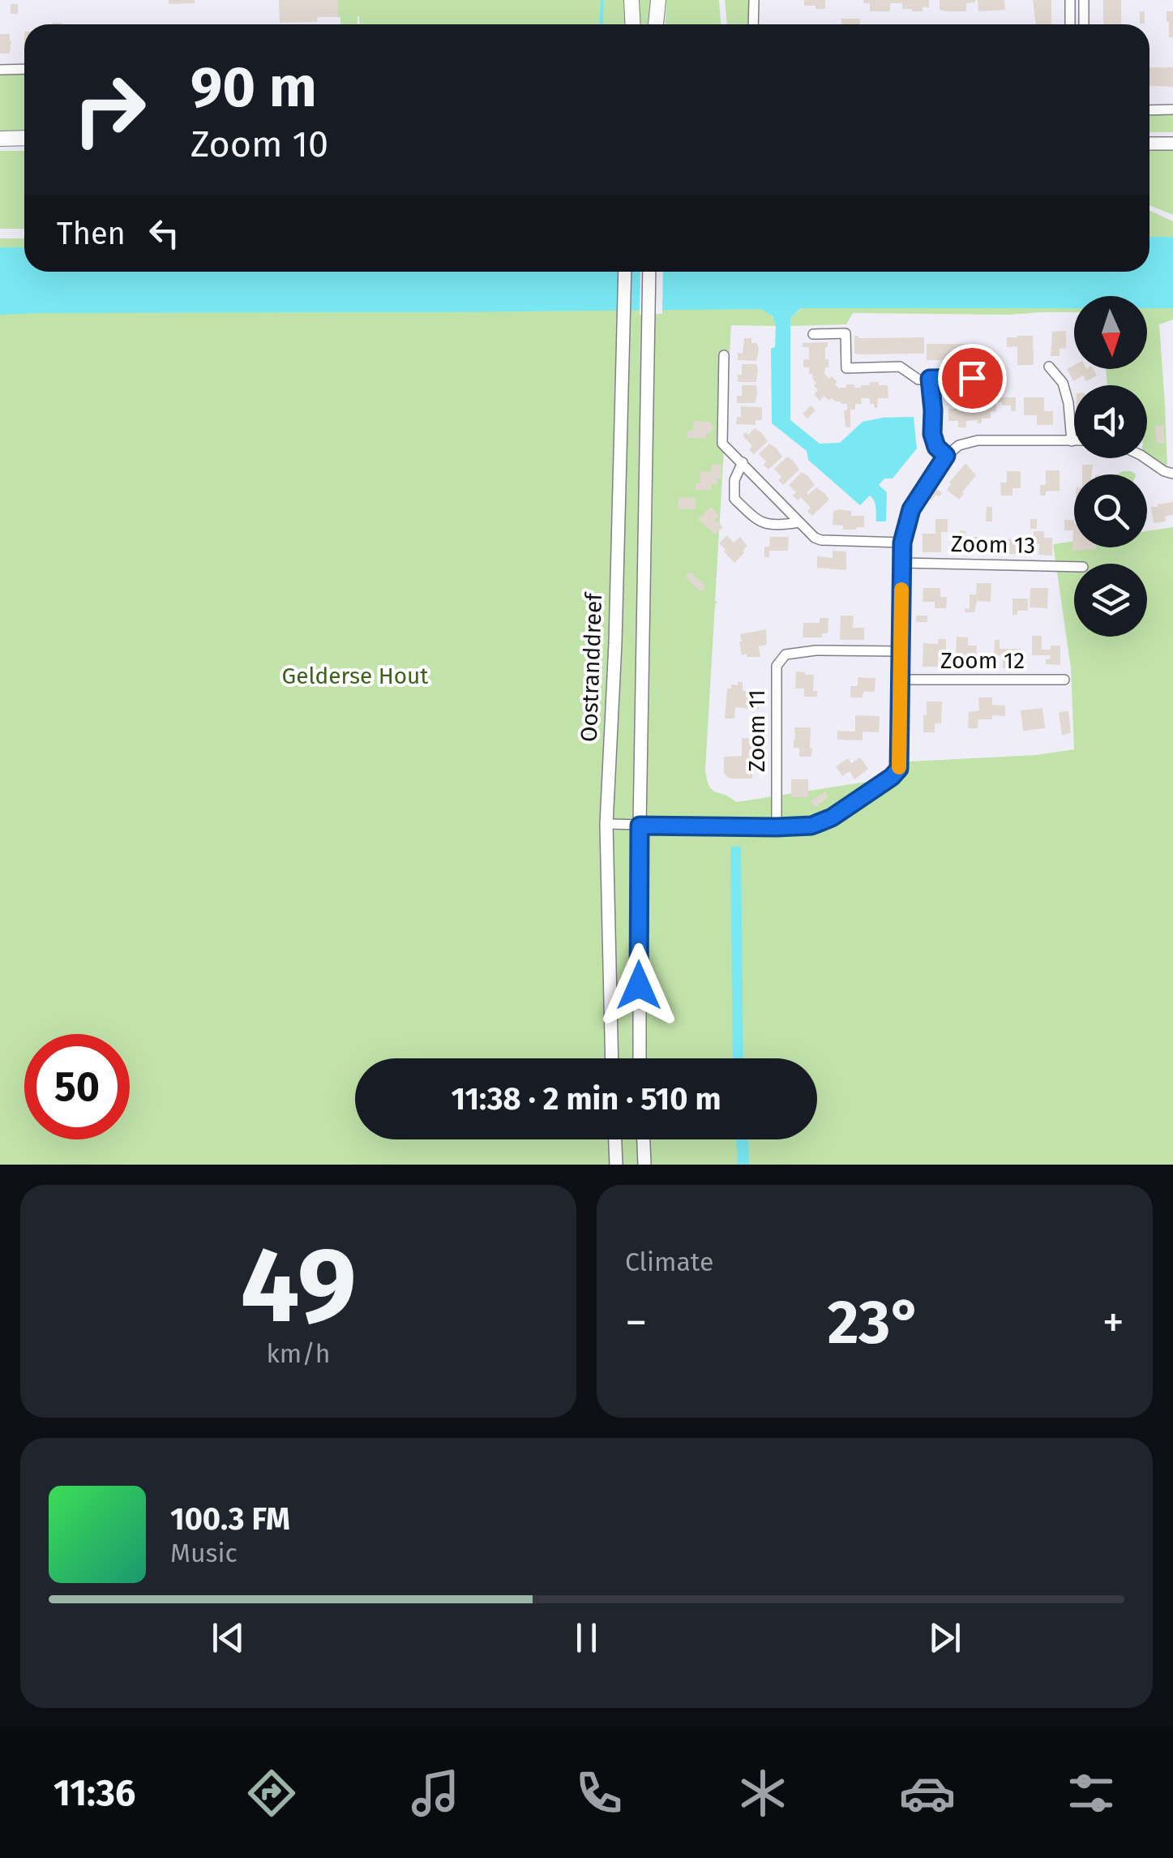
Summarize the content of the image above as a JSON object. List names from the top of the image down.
{
  "streets": {
    "main road": ["Oostranddreef"],
    "street": ["Zoom 13", "Zoom 12", "Zoom 11"]
  },
  "parks": ["Gelderse Hout"],
  "north": "bottom",
  "page": {
    "turn": ["90 m", "Zoom 10"],
    "then": "Then",
    "limit": "50",
    "trip": "11:38 · 2 min · 510 m",
    "tile": [
      ["49", "km/h"],
      "Climate"
    ],
    "heat": ["−", "23°", "+"],
    "song": ["100.3 FM", "Music"],
    "tabs": "11:36"
  }
}
